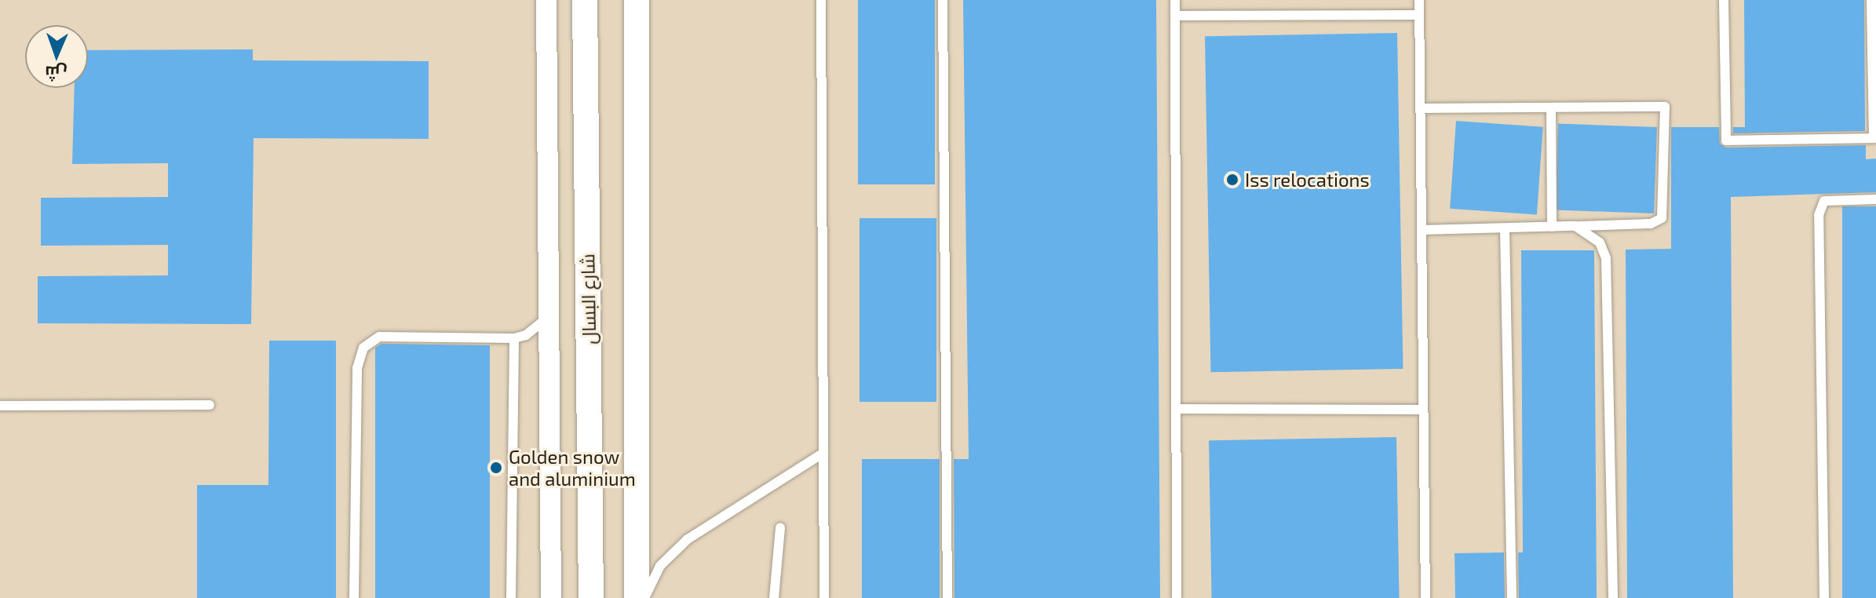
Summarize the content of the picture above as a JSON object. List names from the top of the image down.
{
  "streets": {
    "street": ["شارع البسال"]
  },
  "places": ["Iss relocations", "Golden snow and aluminium"],
  "north": "bottom"
}
